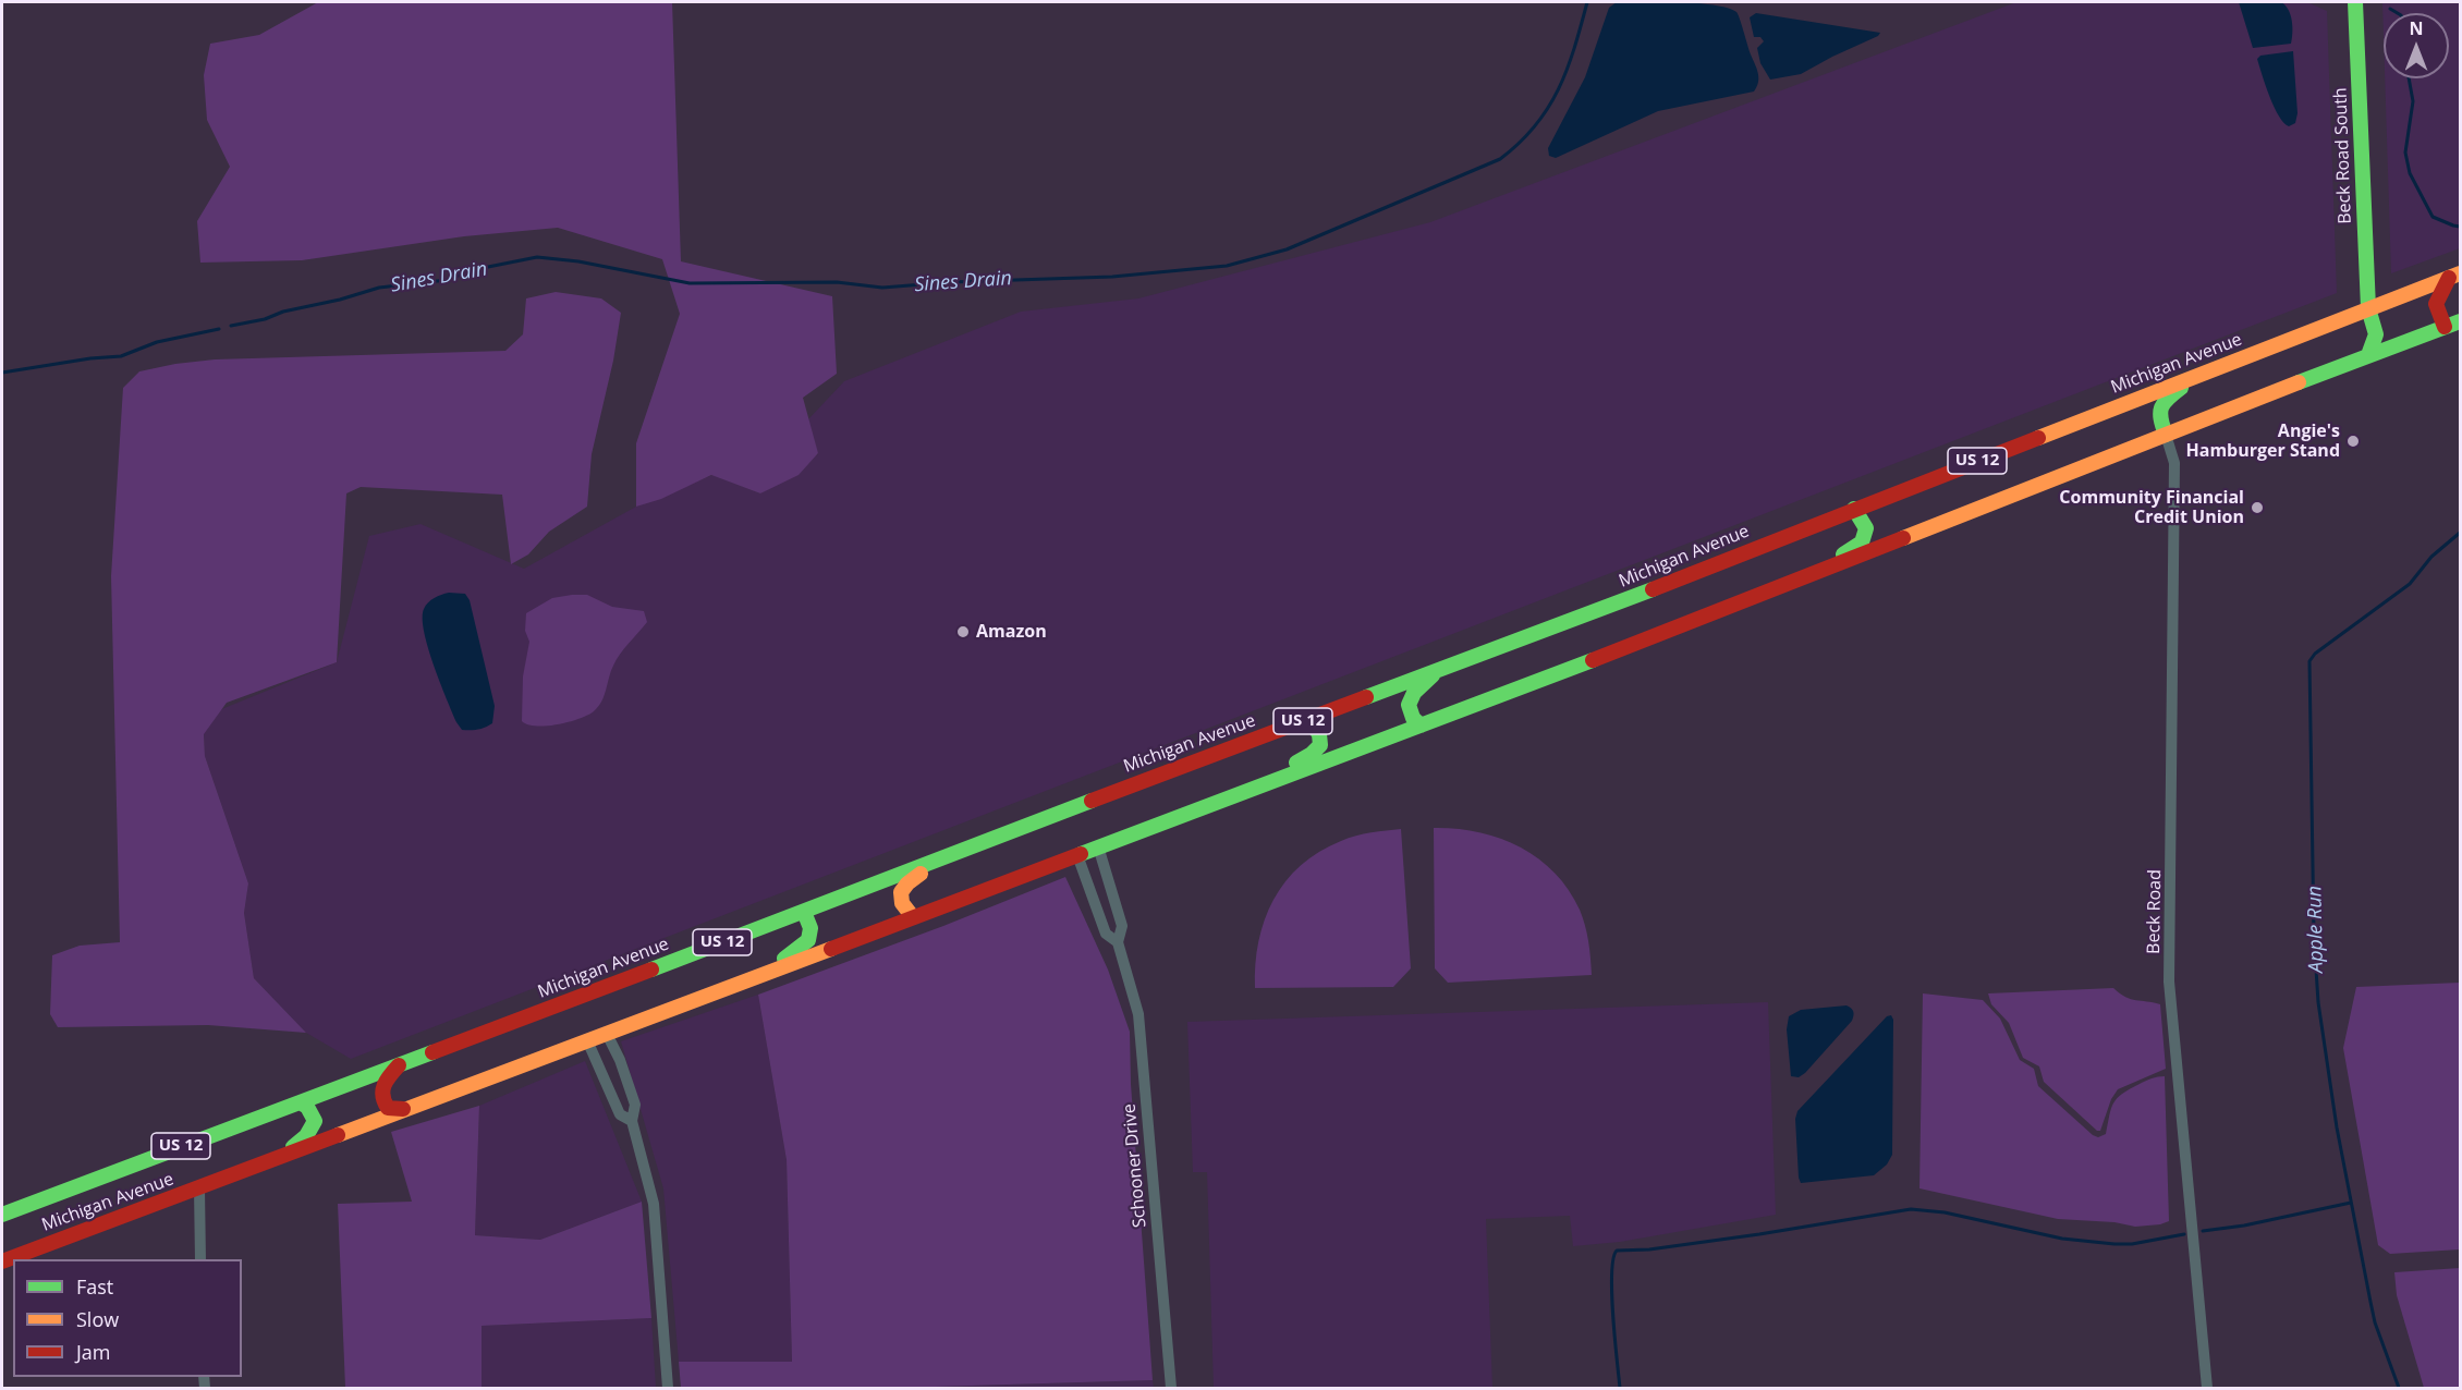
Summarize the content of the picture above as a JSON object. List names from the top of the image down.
{
  "streets": {
    "main road": ["Beck Road South", "Michigan Avenue", "US 12"],
    "street": ["Beck Road", "Schooner Drive"]
  },
  "crossings": [
    ["Beck Road South", "Michigan Avenue"],
    ["Michigan Avenue", "Beck Road"],
    ["Michigan Avenue", "Schooner Drive"]
  ],
  "water": ["Sines Drain", "Apple Run"],
  "places": ["Angie's Hamburger Stand", "Community Financial Credit Union", "Amazon"],
  "legend": ["Fast", "Slow", "Jam"],
  "north": "top"
}
